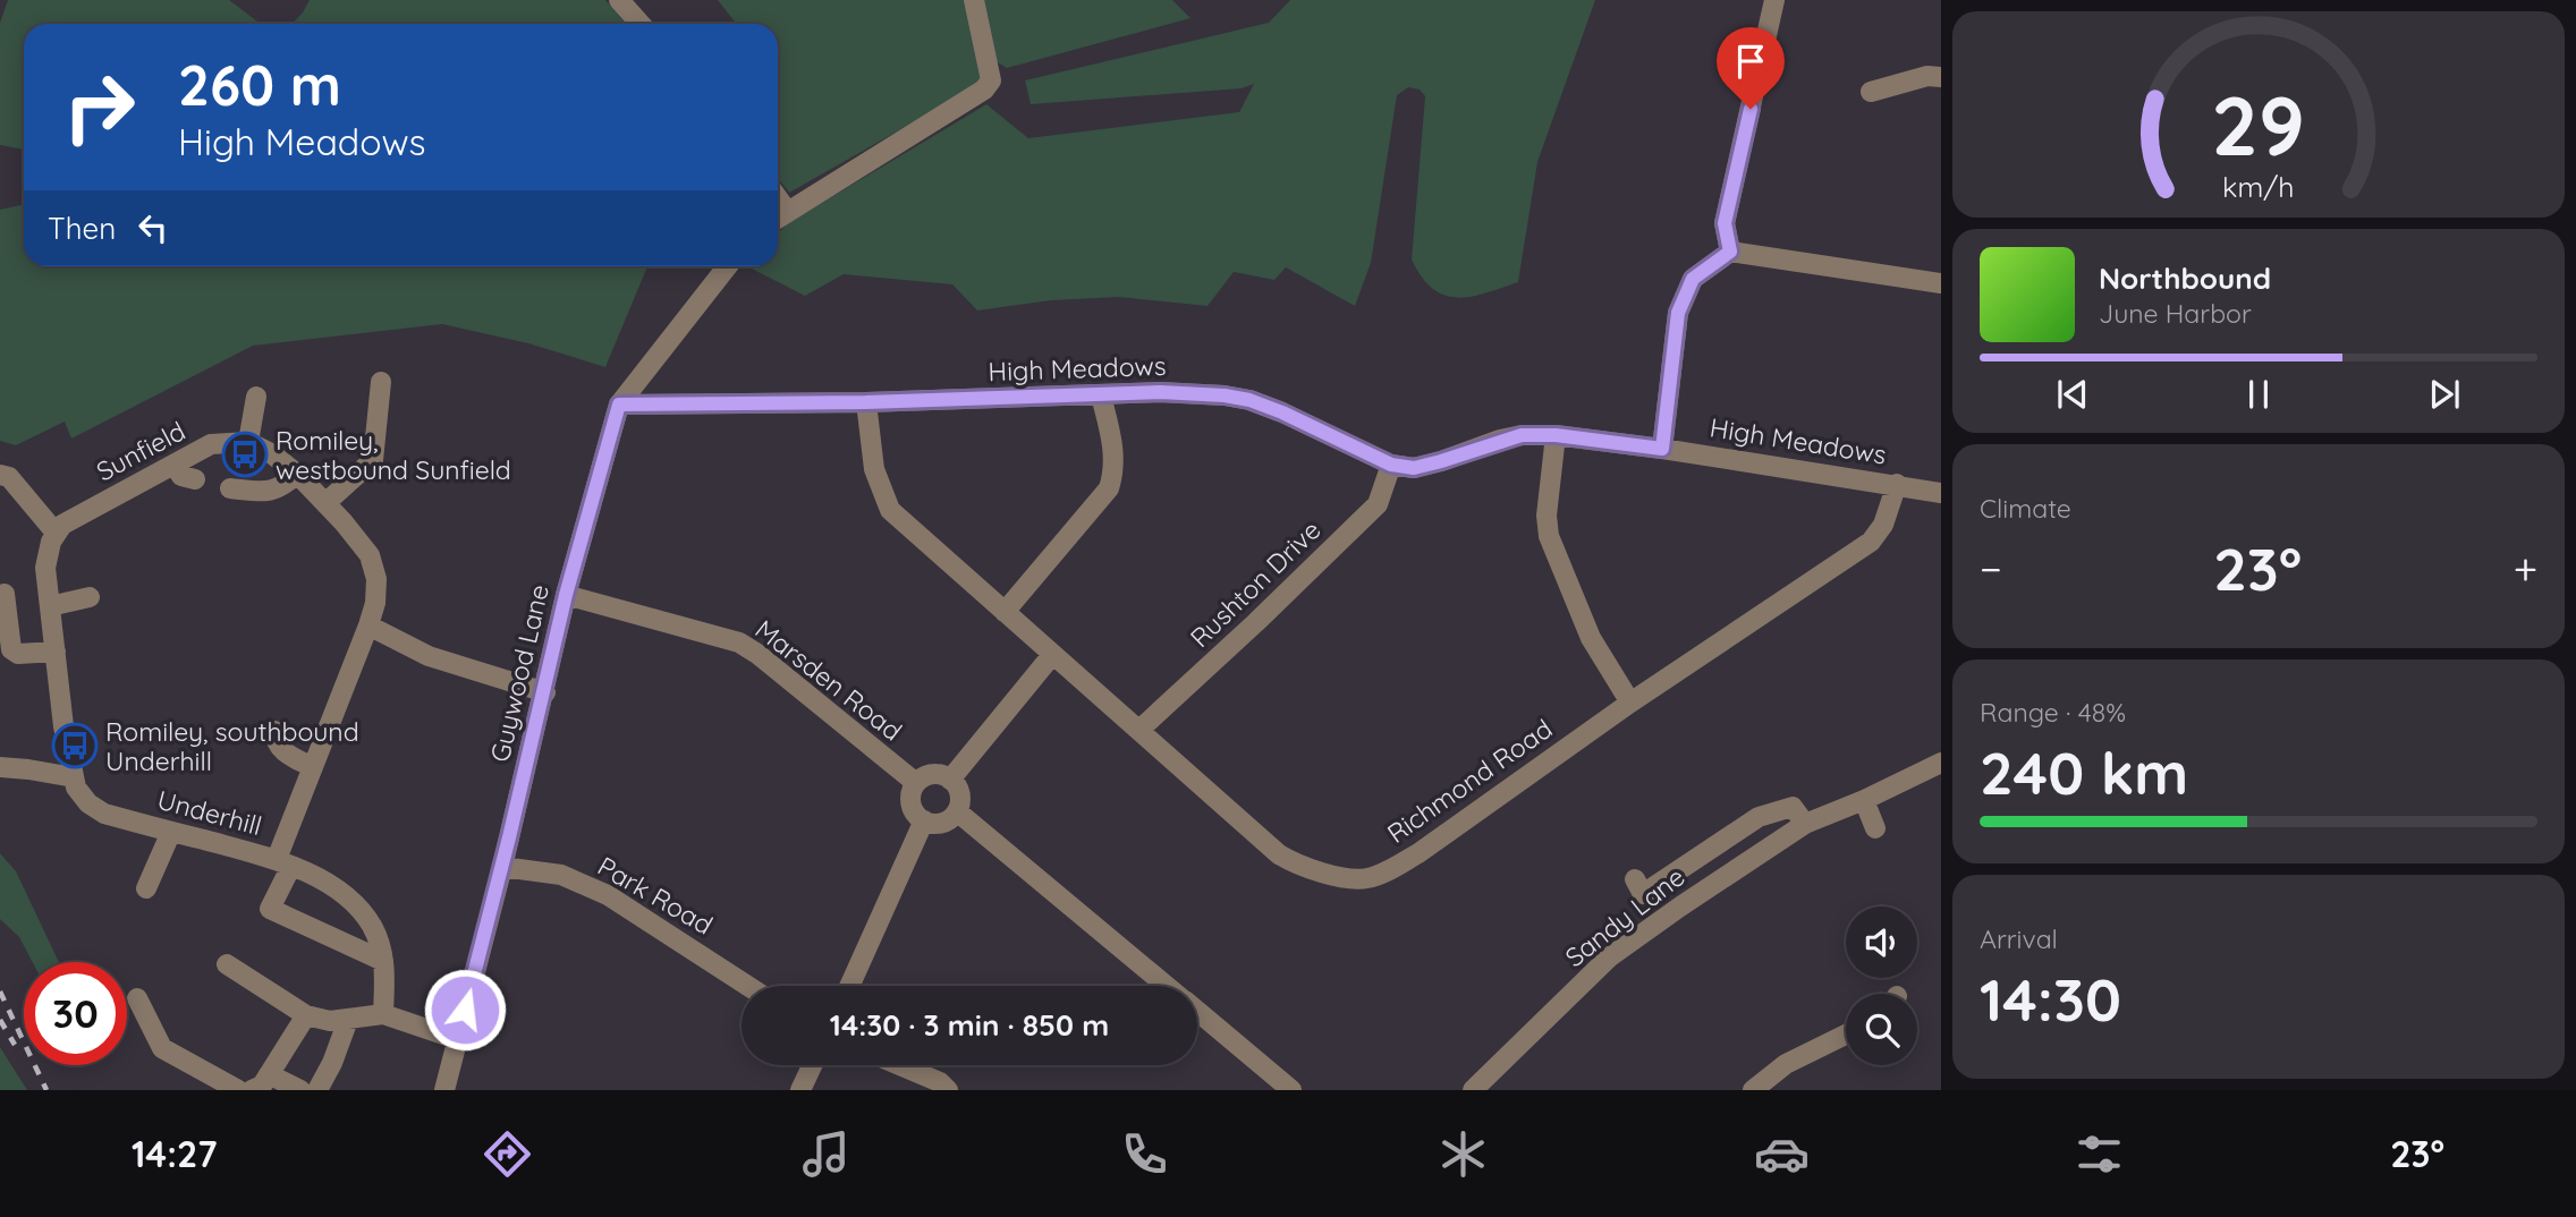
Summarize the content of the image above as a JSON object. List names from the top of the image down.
{
  "streets": {
    "street": [
      "High Meadows",
      "Sunfield",
      "Rushton Drive",
      "Guywood Lane",
      "Marsden Road",
      "Richmond Road",
      "Underhill",
      "Park Road",
      "Sandy Lane"
    ]
  },
  "crossings": [
    ["High Meadows", "Rushton Drive"],
    ["High Meadows", "Guywood Lane"],
    ["High Meadows", "Richmond Road"],
    ["Sunfield", "Underhill"],
    ["Rushton Drive", "Richmond Road"],
    ["Guywood Lane", "Marsden Road"],
    ["Guywood Lane", "Park Road"]
  ],
  "places": {
    "bus stop": ["Romiley, westbound Sunfield", "Romiley, southbound Underhill"]
  },
  "page": {
    "turn": ["260 m", "High Meadows"],
    "then": "Then",
    "song": ["Northbound", "June Harbor"],
    "tile": [
      "Climate",
      ["Range · 48%", "240 km"],
      ["Arrival", "14:30"]
    ],
    "heat": ["−", "23°", "+"],
    "limit": "30",
    "trip": "14:30 · 3 min · 850 m",
    "tabs": ["14:27", "23°"],
    "gauge": ["29", "km/h"]
  }
}
